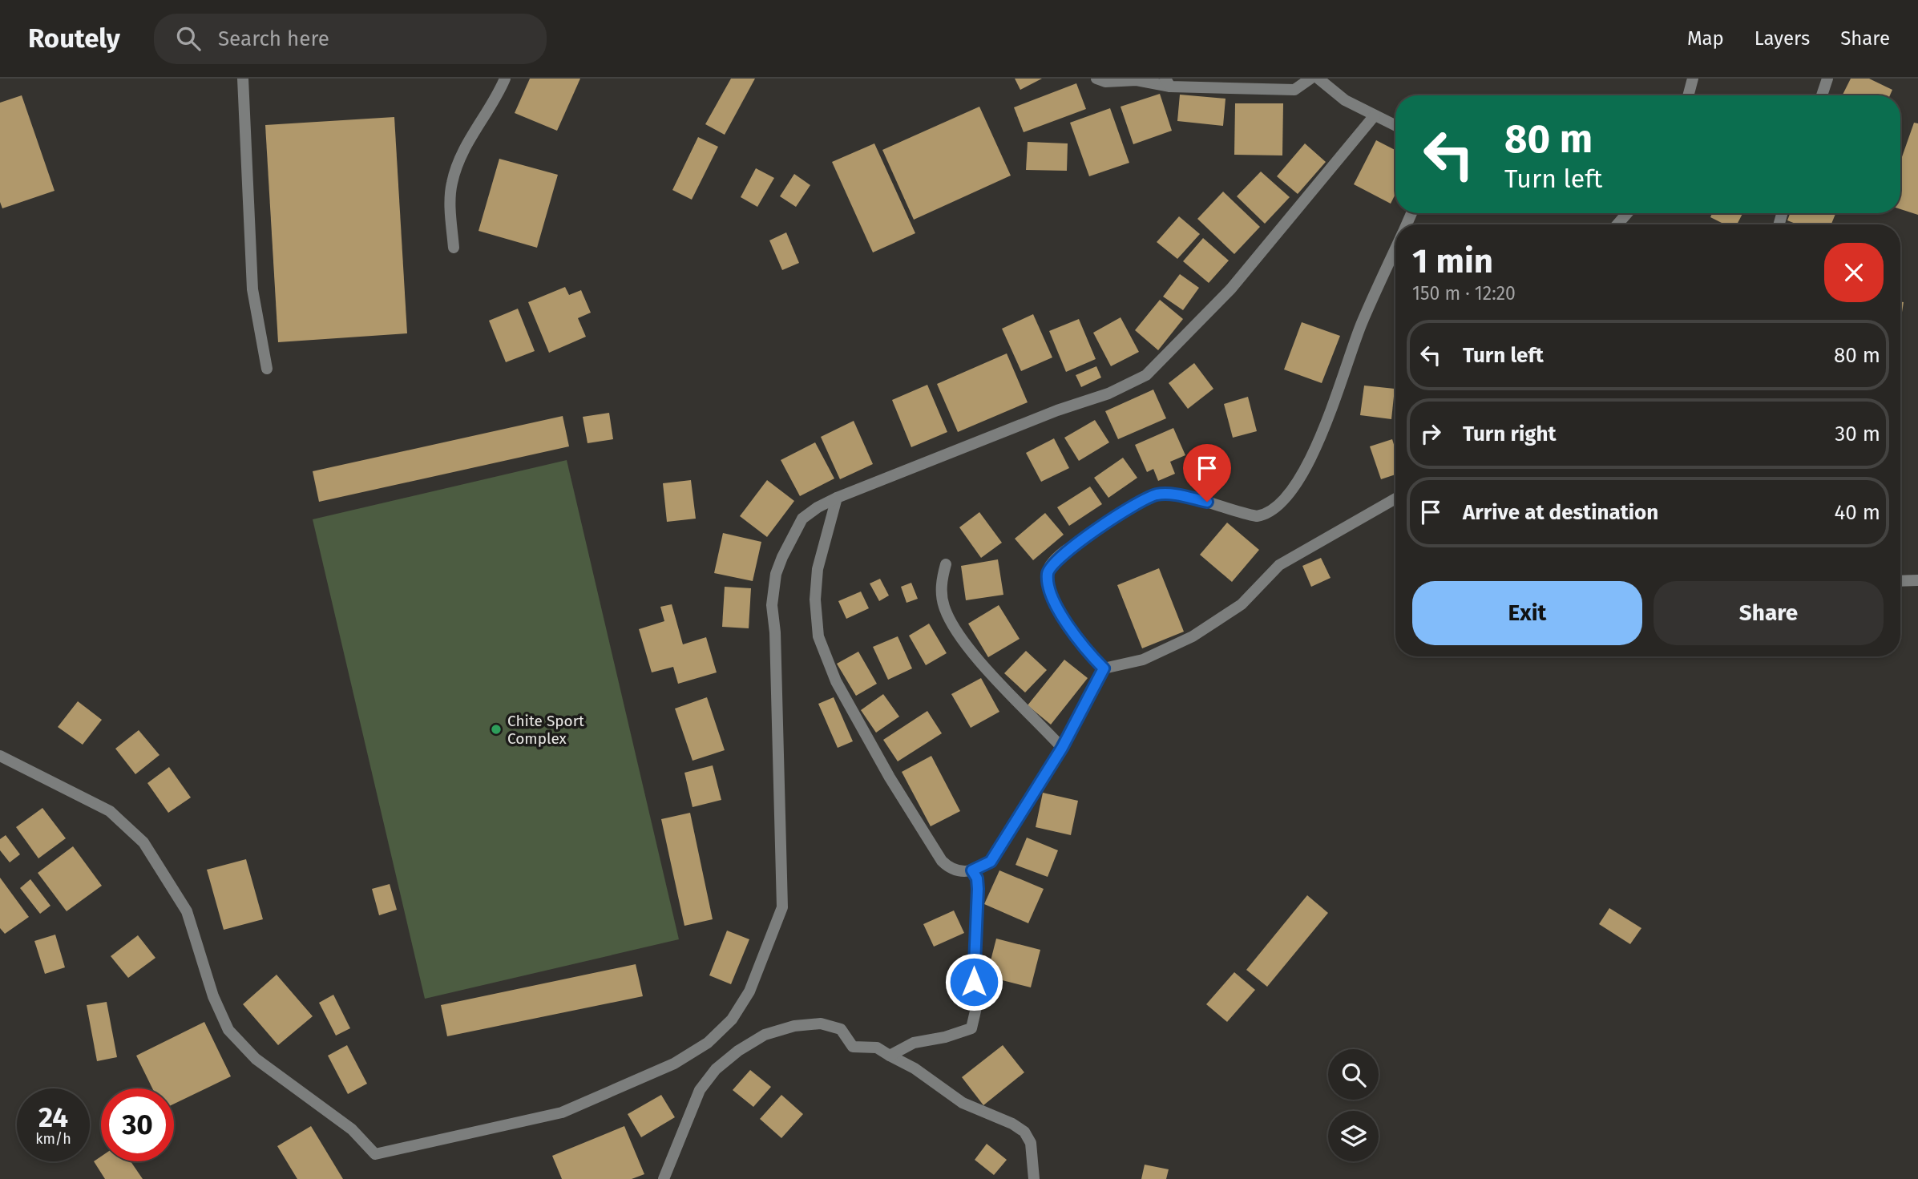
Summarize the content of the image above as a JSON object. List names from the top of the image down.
{
  "places": ["Chite Sport Complex"],
  "page": {
    "header": "Routely",
    "search": "Search here",
    "nav": ["Map", "Layers", "Share"],
    "turn": ["80 m", "Turn left"],
    "heading": ["1 min", "150 m · 12:20"],
    "list": [
      {
        "name": "Turn left",
        "value": "80 m"
      },
      {
        "name": "Turn right",
        "value": "30 m"
      },
      {
        "name": "Arrive at destination",
        "value": "40 m"
      }
    ],
    "buttons": ["Exit", "Share"],
    "speed": "24 km/h",
    "limit": "30"
  }
}
